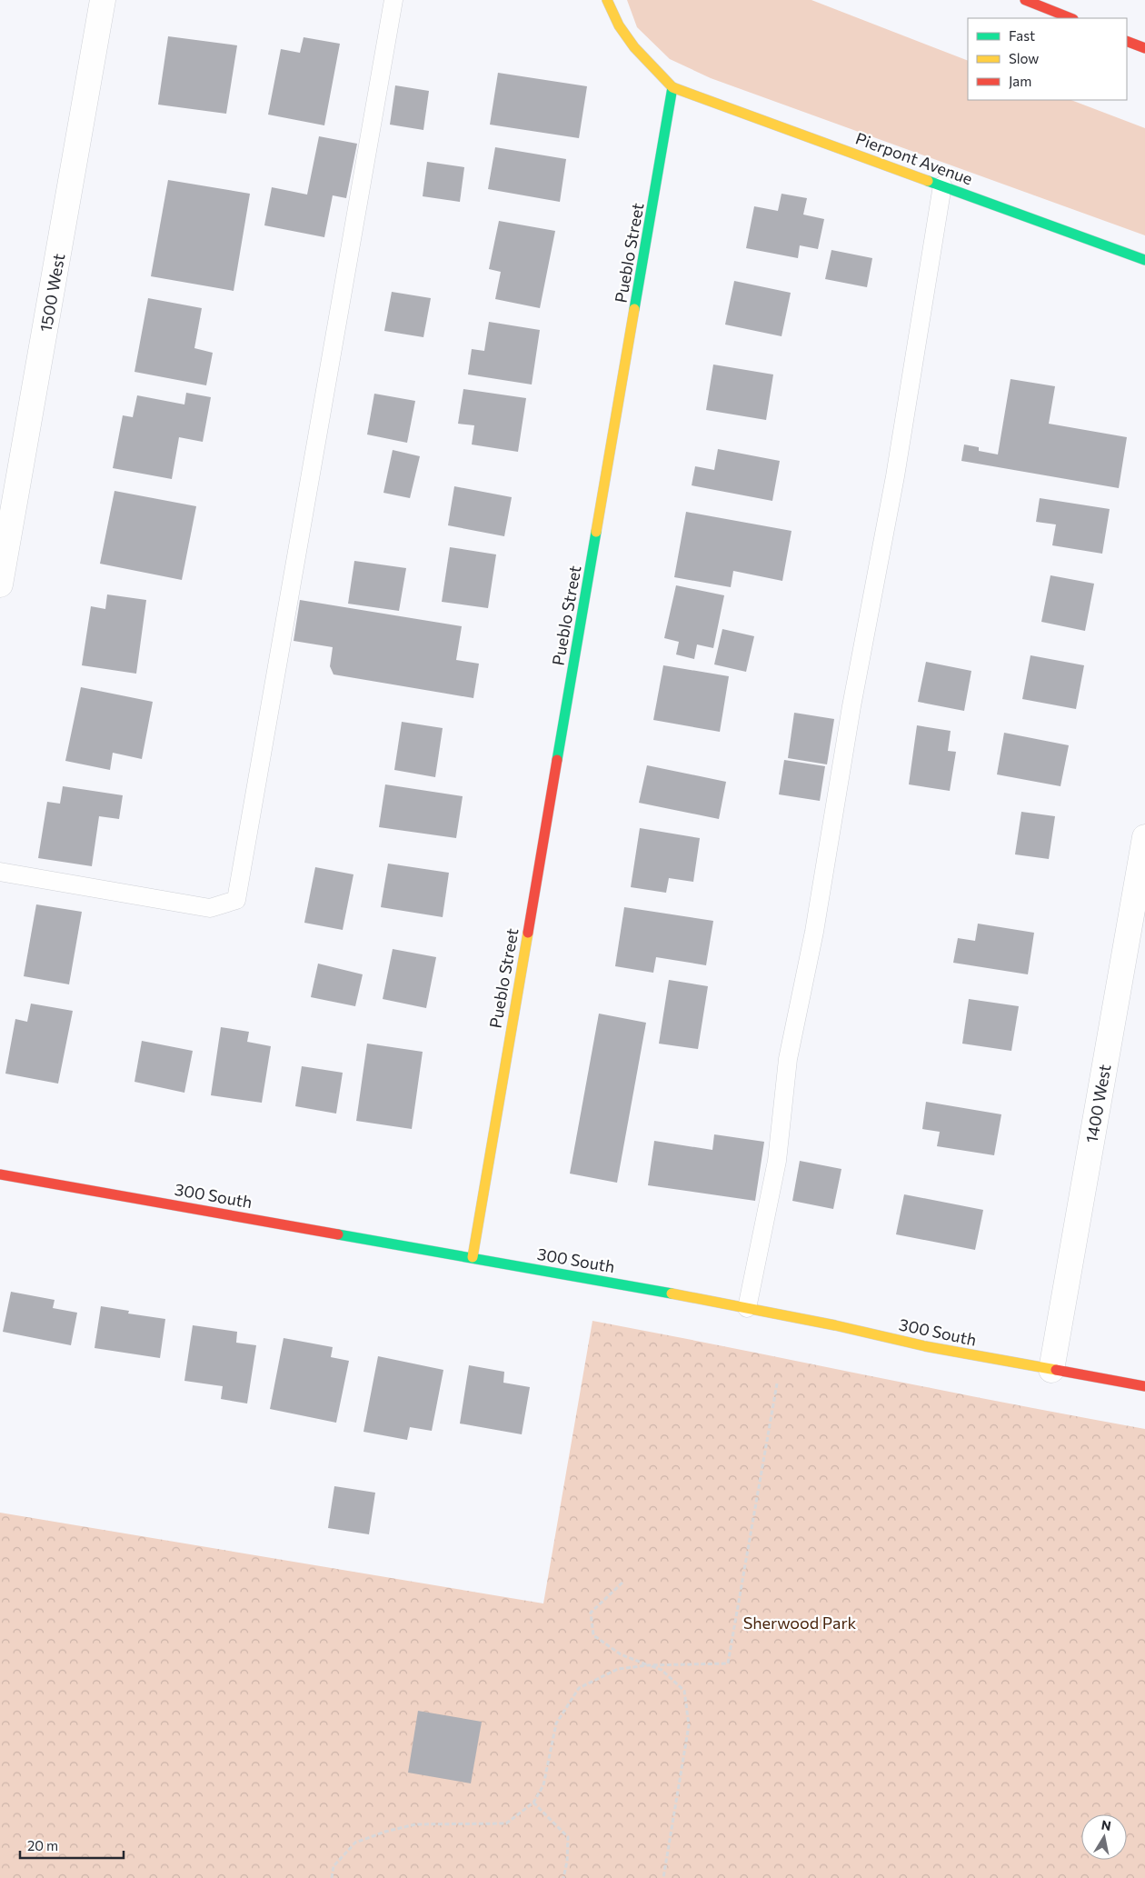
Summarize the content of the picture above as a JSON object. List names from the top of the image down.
{
  "streets": {
    "main road": ["Pierpont Avenue", "Pueblo Street", "300 South"],
    "street": ["1500 West", "1400 West"]
  },
  "crossings": [
    ["Pierpont Avenue", "Pueblo Street"],
    ["Pueblo Street", "300 South"],
    ["1400 West", "300 South"]
  ],
  "parks": ["Sherwood Park"],
  "legend": ["Fast", "Slow", "Jam"],
  "scale_bar": "20 m",
  "north": "top"
}
